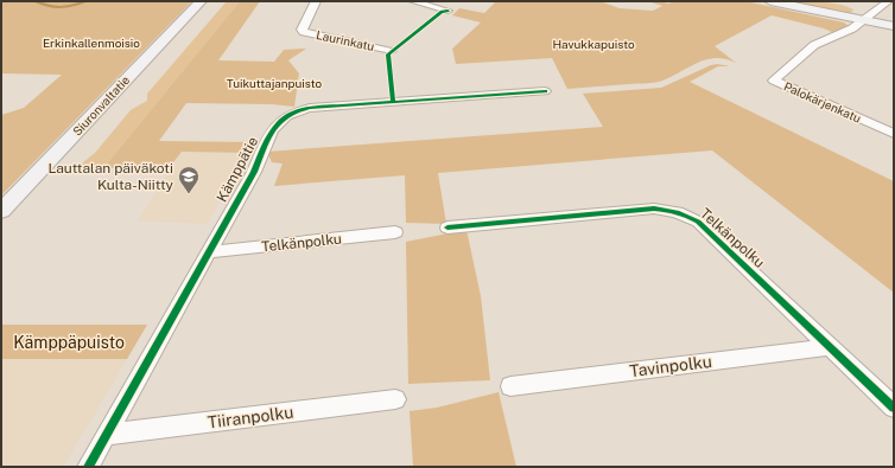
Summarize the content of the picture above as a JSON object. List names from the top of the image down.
{
  "streets": {
    "main road": ["Siuronvaltatie"],
    "street": [
      "Laurinkatu",
      "Palokärjenkatu",
      "Kämppätie",
      "Telkänpolku",
      "Tavinpolku",
      "Tiiranpolku"
    ]
  },
  "crossings": [
    ["Kämppätie", "Telkänpolku"],
    ["Kämppätie", "Tiiranpolku"],
    ["Telkänpolku", "Tavinpolku"]
  ],
  "parks": [
    "Erkinkallenmoisio",
    "Havukkapuisto",
    "Tuikuttajanpuisto",
    "Kämppäpuisto"
  ],
  "places": {
    "school or university": ["Lauttalan päiväkoti Kulta-Niitty"]
  }
}
